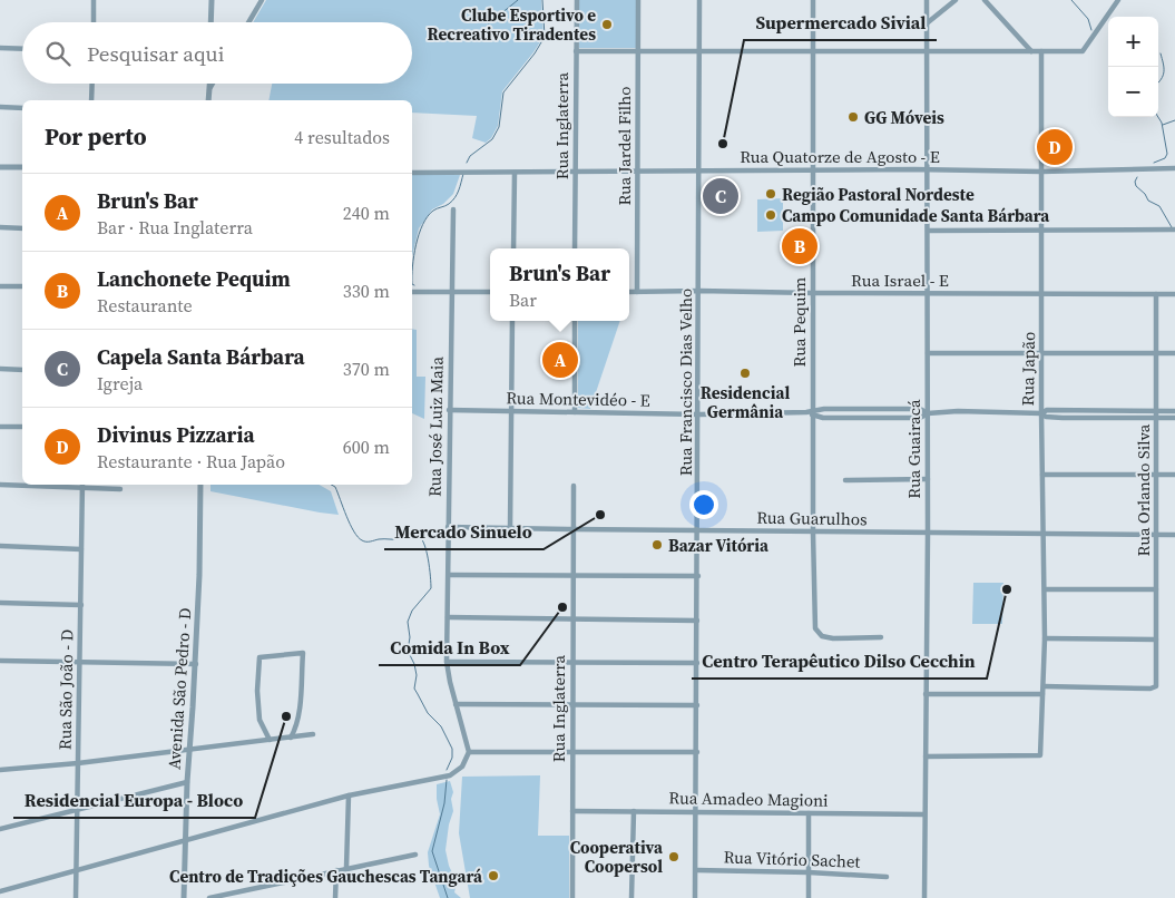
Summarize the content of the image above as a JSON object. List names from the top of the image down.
{
  "streets": {
    "street": [
      "Rua Inglaterra",
      "Rua Jardel Filho",
      "Rua Quatorze de Agosto - E",
      "Rua Israel - E",
      "Rua Pequim",
      "Rua Japão",
      "Rua Francisco Dias Velho",
      "Rua Montevidéo - E",
      "Rua José Luiz Maia",
      "Rua Guairacá",
      "Rua Orlando Silva",
      "Rua Guarulhos",
      "Avenida São Pedro - D",
      "Rua São João - D",
      "Rua Amadeo Magioni",
      "Rua Vitório Sachet"
    ]
  },
  "crossings": [
    ["Rua Inglaterra", "Rua Quatorze de Agosto - E"],
    ["Rua Inglaterra", "Rua Guarulhos"],
    ["Rua Inglaterra", "Rua Amadeo Magioni"],
    ["Rua Jardel Filho", "Rua Quatorze de Agosto - E"],
    ["Rua Jardel Filho", "Rua Israel - E"],
    ["Rua Quatorze de Agosto - E", "Rua Pequim"],
    ["Rua Quatorze de Agosto - E", "Rua Japão"],
    ["Rua Quatorze de Agosto - E", "Rua Francisco Dias Velho"],
    ["Rua Quatorze de Agosto - E", "Rua Guairacá"],
    ["Rua Israel - E", "Rua Pequim"],
    ["Rua Israel - E", "Rua Japão"],
    ["Rua Israel - E", "Rua Francisco Dias Velho"],
    ["Rua Israel - E", "Rua Guairacá"],
    ["Rua Israel - E", "Rua Orlando Silva"],
    ["Rua Pequim", "Rua Montevidéo - E"],
    ["Rua Pequim", "Rua Guarulhos"],
    ["Rua Japão", "Rua Montevidéo - E"],
    ["Rua Japão", "Rua Orlando Silva"],
    ["Rua Japão", "Rua Guarulhos"],
    ["Rua Francisco Dias Velho", "Rua Montevidéo - E"],
    ["Rua Francisco Dias Velho", "Rua Guarulhos"],
    ["Rua Francisco Dias Velho", "Rua Amadeo Magioni"],
    ["Rua Francisco Dias Velho", "Rua Vitório Sachet"],
    ["Rua Montevidéo - E", "Rua José Luiz Maia"],
    ["Rua Montevidéo - E", "Rua Guairacá"],
    ["Rua Montevidéo - E", "Rua Orlando Silva"],
    ["Rua José Luiz Maia", "Rua Guarulhos"],
    ["Rua Guairacá", "Rua Guarulhos"],
    ["Rua Guairacá", "Rua Amadeo Magioni"],
    ["Rua Orlando Silva", "Rua Guarulhos"]
  ],
  "places": [
    "Clube Esportivo e Recreativo Tiradentes",
    "GG Móveis",
    "Supermercado Sivial",
    "Região Pastoral Nordeste",
    "Campo Comunidade Santa Bárbara",
    "Residencial Germânia",
    "Mercado Sinuelo",
    "Bazar Vitória",
    "Centro Terapêutico Dilso Cecchin",
    "Comida In Box",
    "Residencial Europa - Bloco",
    "Cooperativa Coopersol",
    "Centro de Tradições Gauchescas Tangará"
  ],
  "page": {
    "map_buttons": ["+", "−"],
    "search": "Pesquisar aqui",
    "heading": ["Por perto", "4 resultados"],
    "pins": [
      "D",
      "C",
      "B",
      "A"
    ],
    "list": [
      {
        "mark": "A",
        "name": "Brun's Bar",
        "note": "Bar · Rua Inglaterra",
        "value": "240 m"
      },
      {
        "mark": "B",
        "name": "Lanchonete Pequim",
        "note": "Restaurante",
        "value": "330 m"
      },
      {
        "mark": "C",
        "name": "Capela Santa Bárbara",
        "note": "Igreja",
        "value": "370 m"
      },
      {
        "mark": "D",
        "name": "Divinus Pizzaria",
        "note": "Restaurante · Rua Japão",
        "value": "600 m"
      }
    ],
    "popup": ["Brun's Bar", "Bar"]
  }
}
